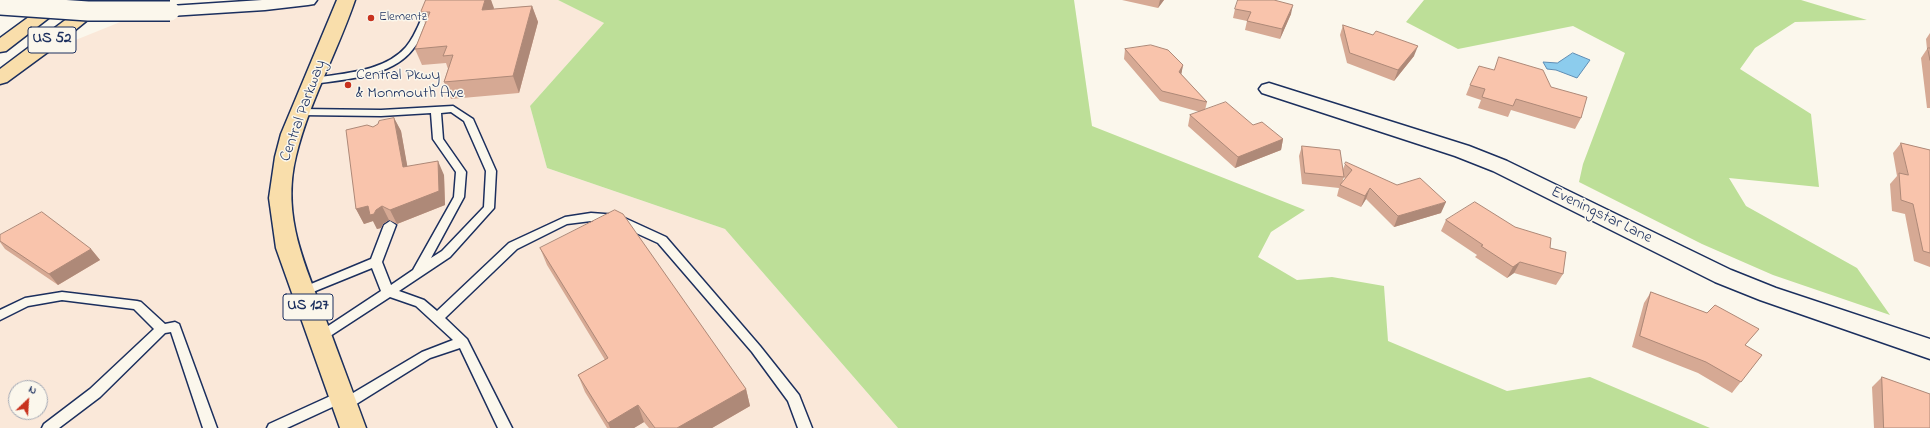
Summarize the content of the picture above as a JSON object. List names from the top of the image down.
{
  "streets": {
    "main road": ["US 52", "Central Parkway", "US 127"],
    "street": ["Eveningstar Lane"]
  },
  "places": ["Elementz", "Central Pkwy & Monmouth Ave"],
  "north": "top right"
}
